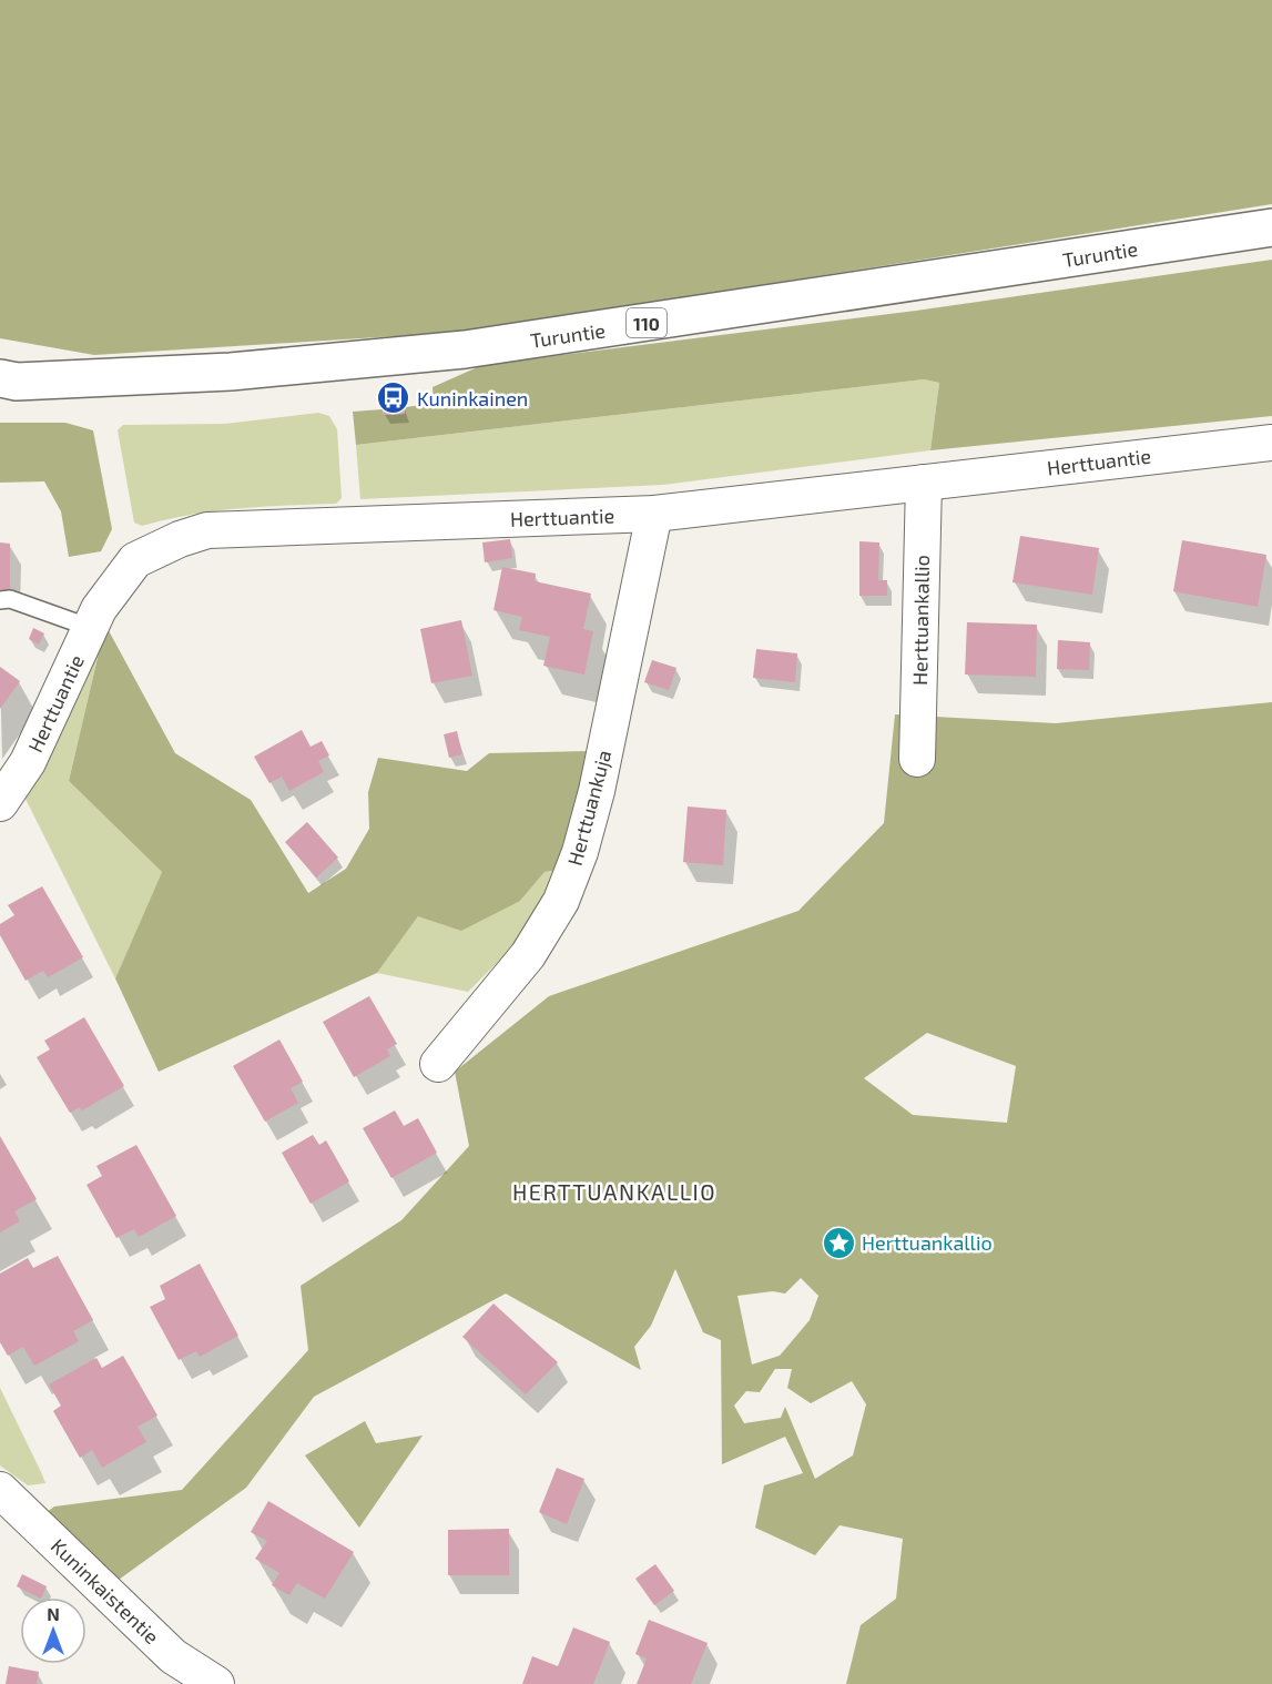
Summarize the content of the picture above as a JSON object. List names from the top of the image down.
{
  "streets": {
    "main road": ["Turuntie", "110"],
    "street": [
      "Herttuantie",
      "Herttuankallio",
      "Herttuankuja",
      "Kuninkaistentie"
    ]
  },
  "crossings": [
    ["Herttuantie", "Herttuankallio"],
    ["Herttuantie", "Herttuankuja"]
  ],
  "districts": ["HERTTUANKALLIO"],
  "places": {
    "bus stop": ["Kuninkainen"],
    "place": ["Herttuankallio"]
  },
  "north": "top"
}
